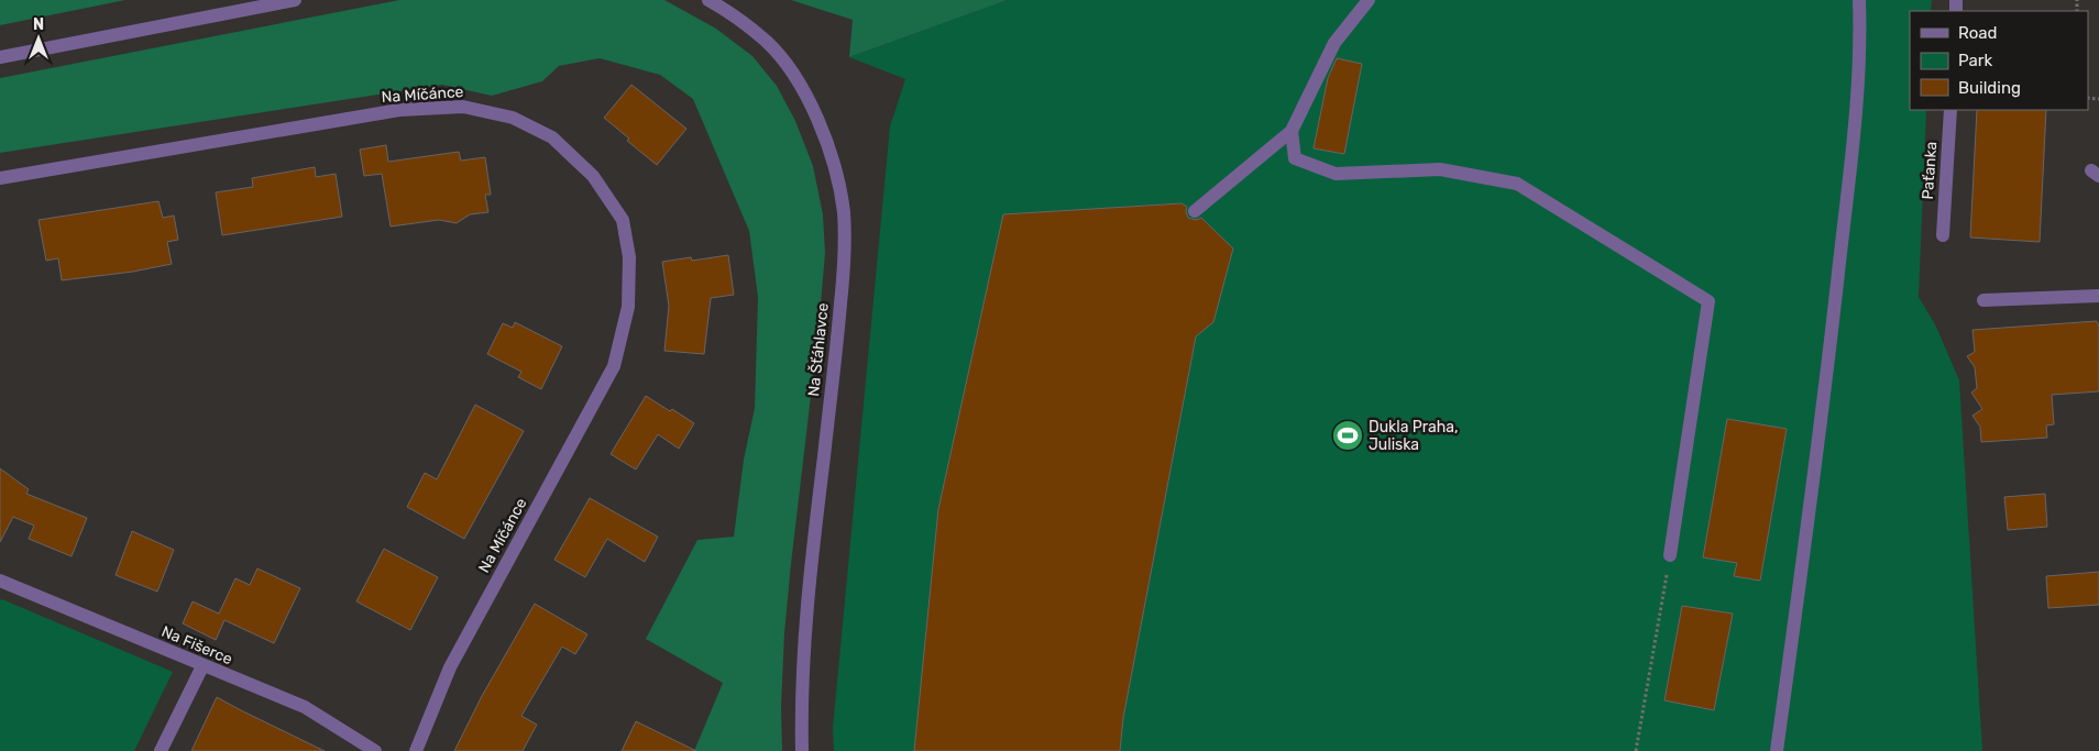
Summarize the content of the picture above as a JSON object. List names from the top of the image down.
{
  "streets": {
    "street": [
      "Na Míčánce",
      "Paťanka",
      "Na Šťáhlavce",
      "Na Fišerce"
    ]
  },
  "places": {
    "sports": ["Dukla Praha, Juliska"]
  },
  "legend": ["Road", "Park", "Building"],
  "north": "top"
}
